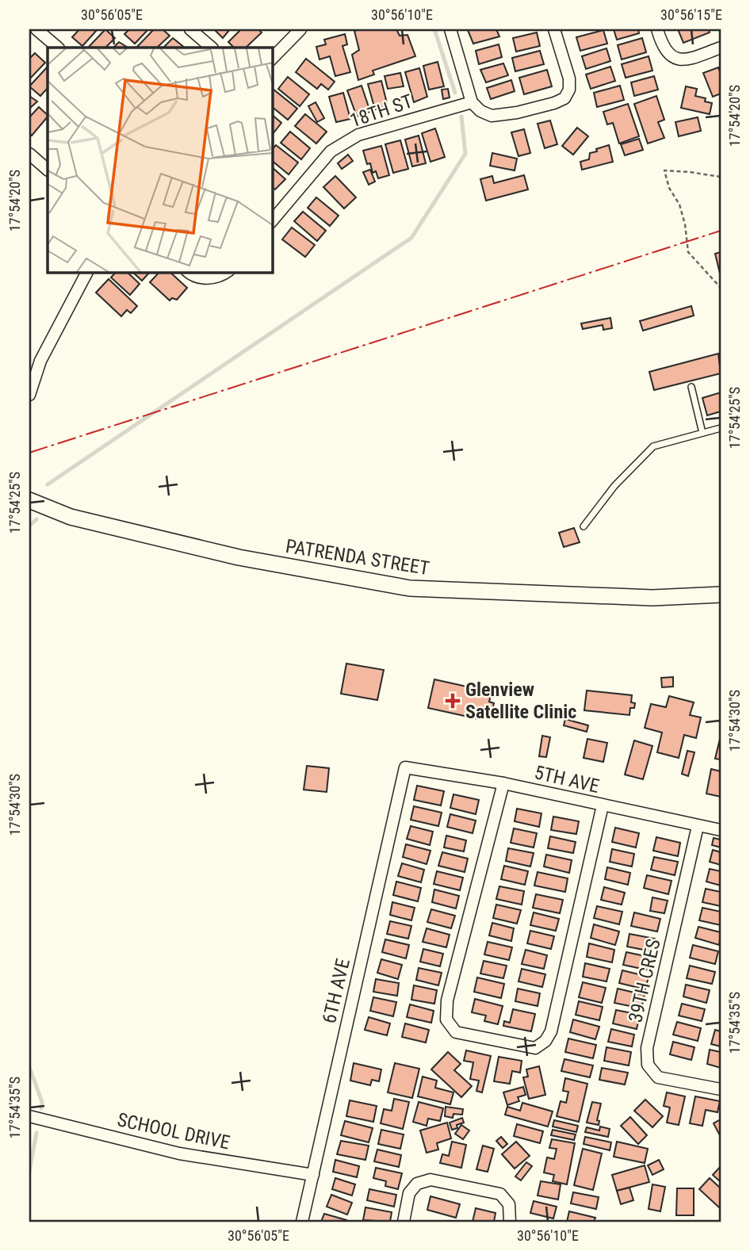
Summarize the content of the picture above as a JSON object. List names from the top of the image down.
{
  "streets": {
    "street": [
      "18TH ST",
      "PATRENDA STREET",
      "5TH AVE",
      "39TH CRES",
      "6TH AVE",
      "SCHOOL DRIVE"
    ]
  },
  "crossings": [
    ["5TH AVE", "39TH CRES"],
    ["5TH AVE", "6TH AVE"],
    ["6TH AVE", "SCHOOL DRIVE"]
  ],
  "places": {
    "health": ["Glenview Satellite Clinic"]
  },
  "coordinates": [
    "30°56'05\"E",
    "30°56'10\"E",
    "30°56'15\"E",
    "17°54'20\"S",
    "17°54'25\"S",
    "17°54'30\"S",
    "17°54'35\"S"
  ]
}
